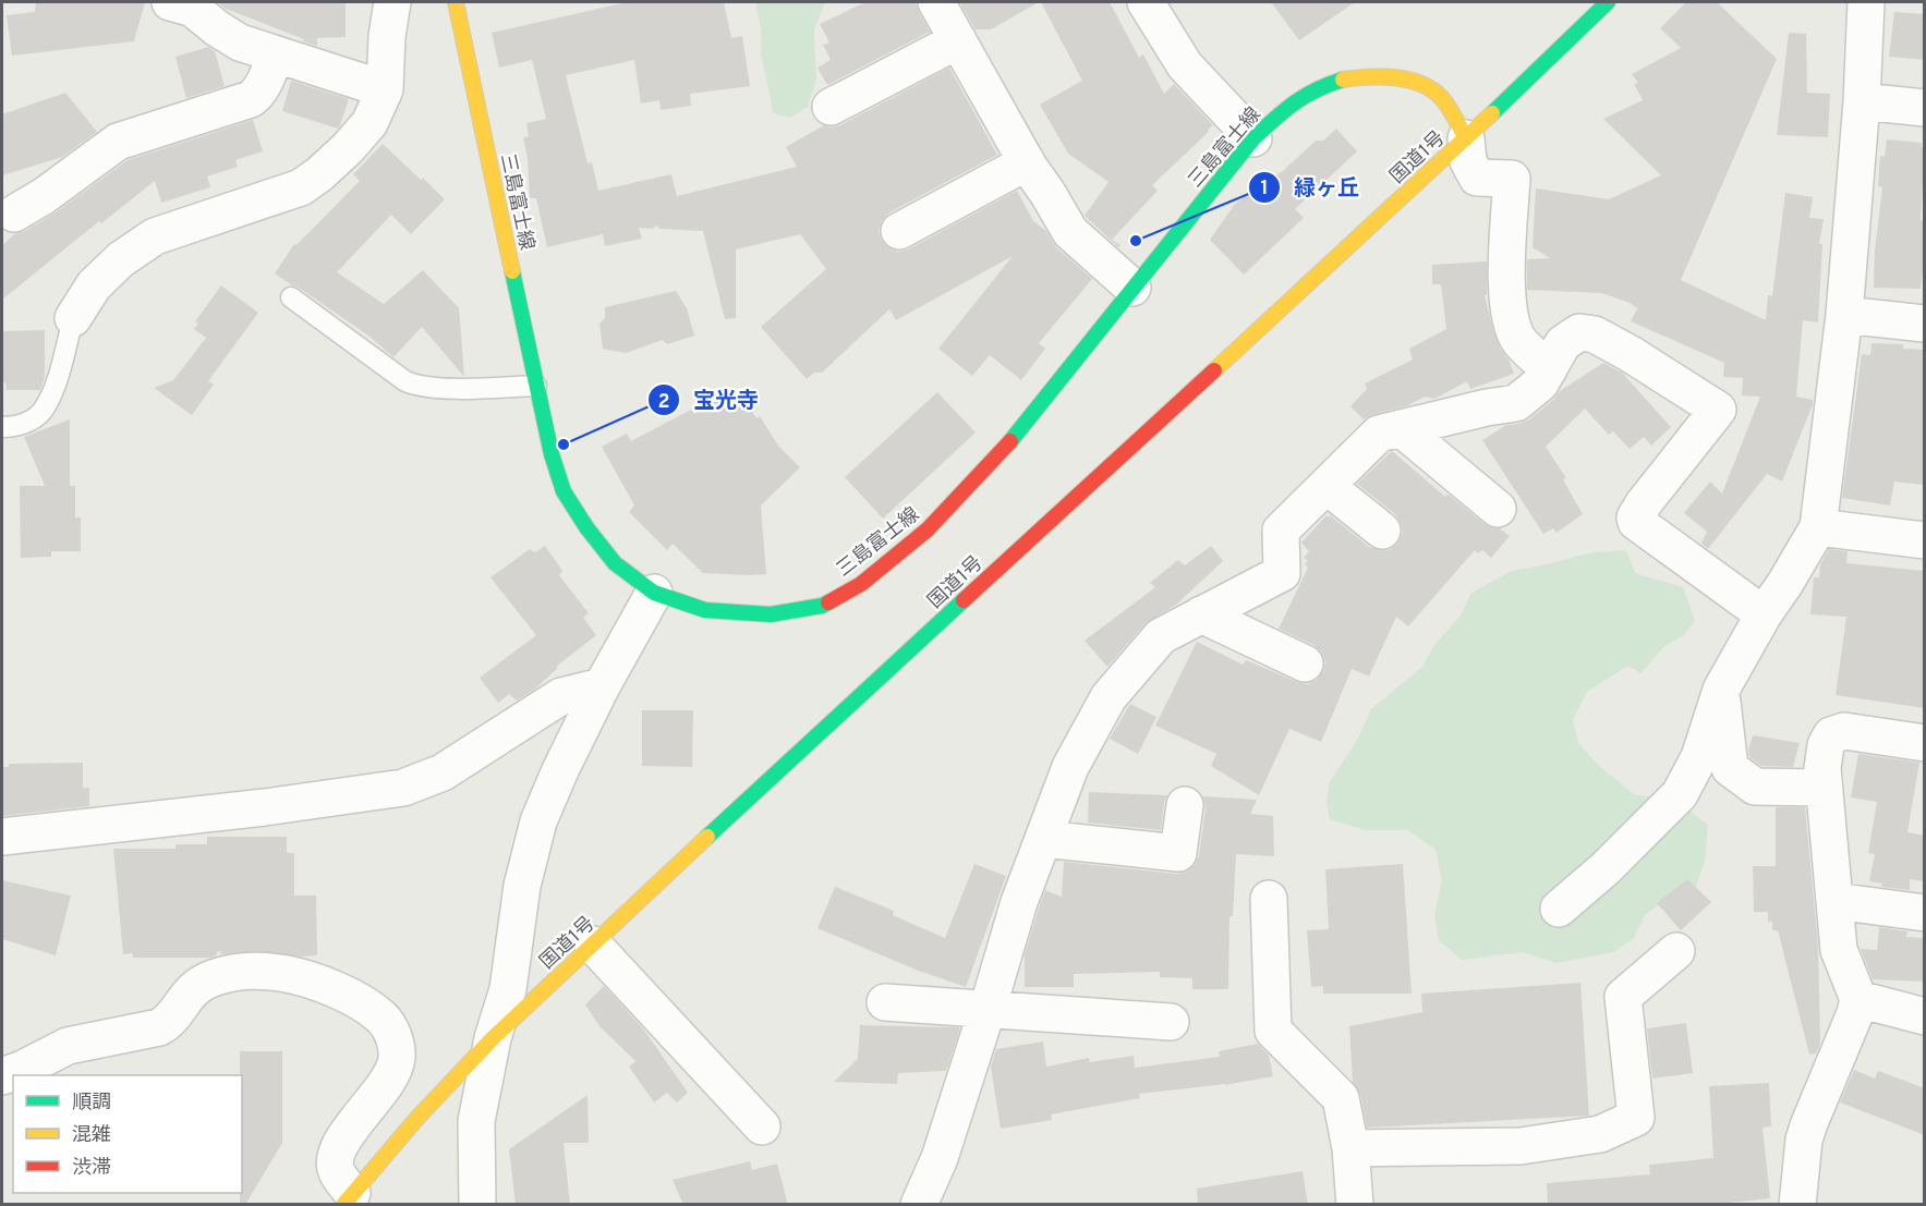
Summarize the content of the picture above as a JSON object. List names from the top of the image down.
{
  "streets": {
    "main road": ["三島富士線", "国道1号"]
  },
  "crossings": [
    ["三島富士線", "国道1号"]
  ],
  "places": ["緑ヶ丘", "宝光寺"],
  "legend": ["順調", "混雑", "渋滞"]
}
